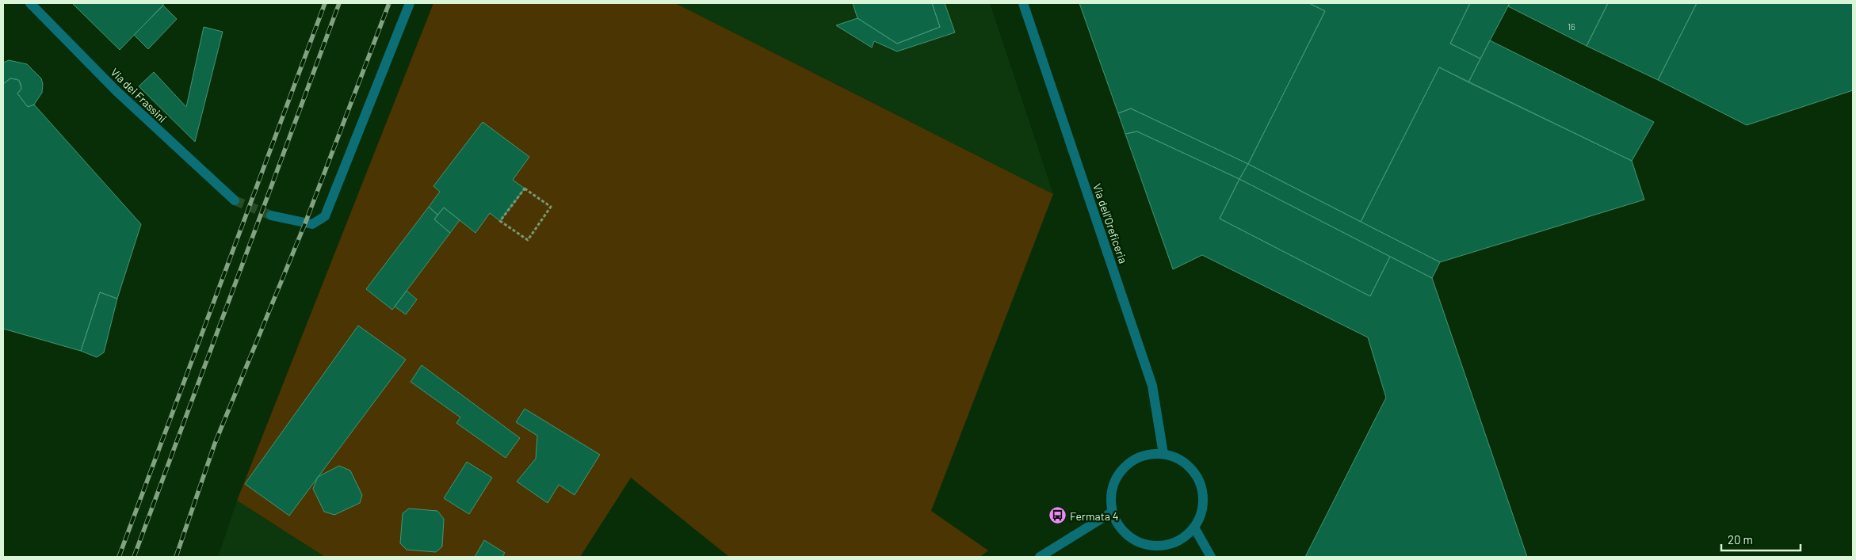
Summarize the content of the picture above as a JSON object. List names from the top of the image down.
{
  "streets": {
    "street": ["Via dei Frassini", "Via dell'Oreficeria"]
  },
  "places": {
    "bus stop": ["Fermata 4"]
  },
  "house_numbers": ["16"],
  "scale_bar": "20 m"
}
